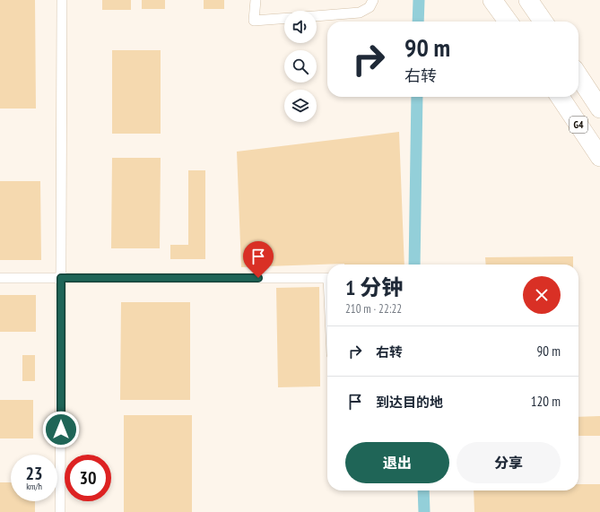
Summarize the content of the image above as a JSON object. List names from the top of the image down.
{
  "streets": {
    "highway": ["G4"]
  },
  "page": {
    "turn": ["90 m", "右转"],
    "heading": ["1 分钟", "210 m · 22:22"],
    "list": [
      {
        "name": "右转",
        "value": "90 m"
      },
      {
        "name": "到达目的地",
        "value": "120 m"
      }
    ],
    "buttons": ["退出", "分享"],
    "speed": "23 km/h",
    "limit": "30"
  }
}
